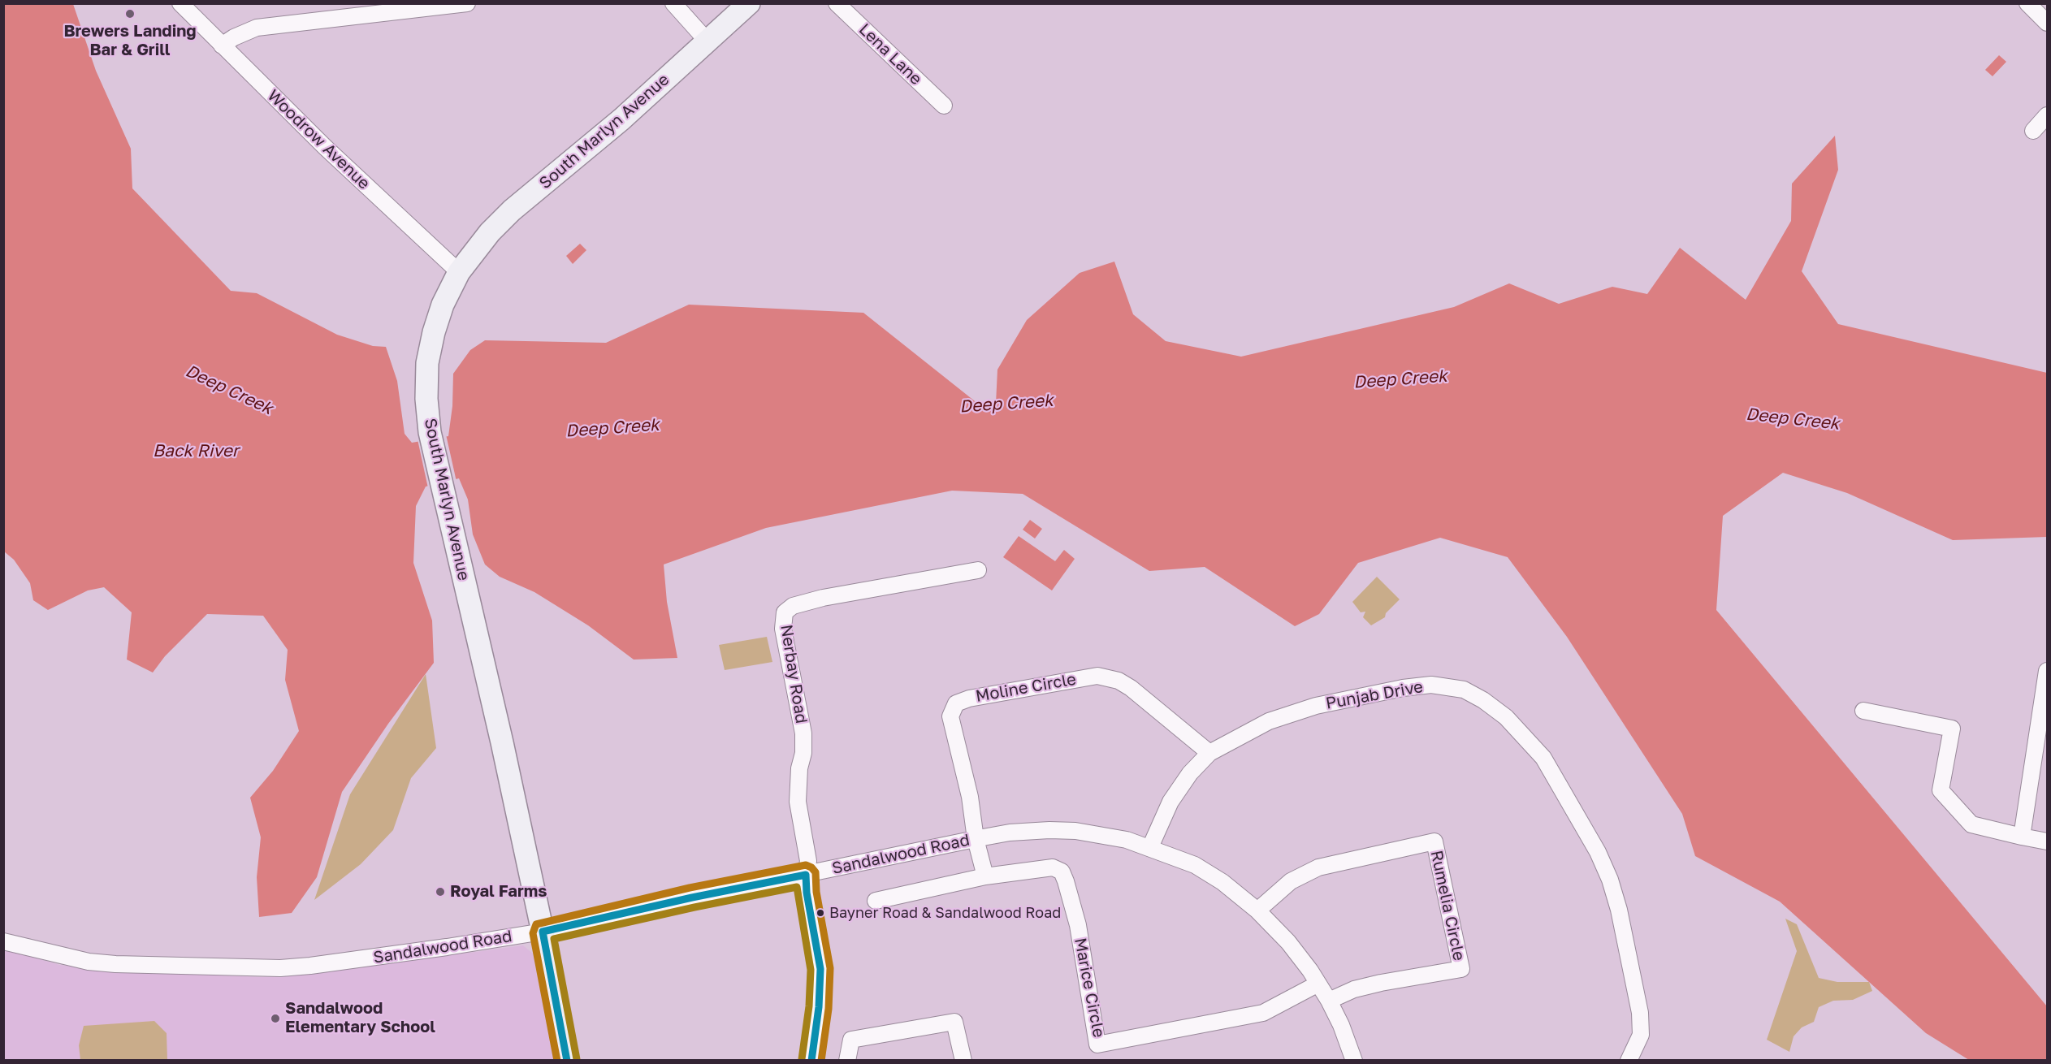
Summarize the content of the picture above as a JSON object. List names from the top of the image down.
{
  "streets": {
    "street": [
      "Lena Lane",
      "South Marlyn Avenue",
      "Woodrow Avenue",
      "Nerbay Road",
      "Moline Circle",
      "Punjab Drive",
      "Sandalwood Road",
      "Rumelia Circle",
      "Marice Circle"
    ]
  },
  "crossings": [
    ["South Marlyn Avenue", "Woodrow Avenue"],
    ["South Marlyn Avenue", "Sandalwood Road"],
    ["Nerbay Road", "Sandalwood Road"],
    ["Moline Circle", "Punjab Drive"],
    ["Moline Circle", "Sandalwood Road"],
    ["Punjab Drive", "Sandalwood Road"],
    ["Sandalwood Road", "Rumelia Circle"],
    ["Sandalwood Road", "Marice Circle"]
  ],
  "water": ["Deep Creek", "Back River"],
  "places": [
    "Brewers Landing Bar & Grill",
    "Royal Farms",
    "Bayner Road & Sandalwood Road",
    "Sandalwood Elementary School"
  ]
}
